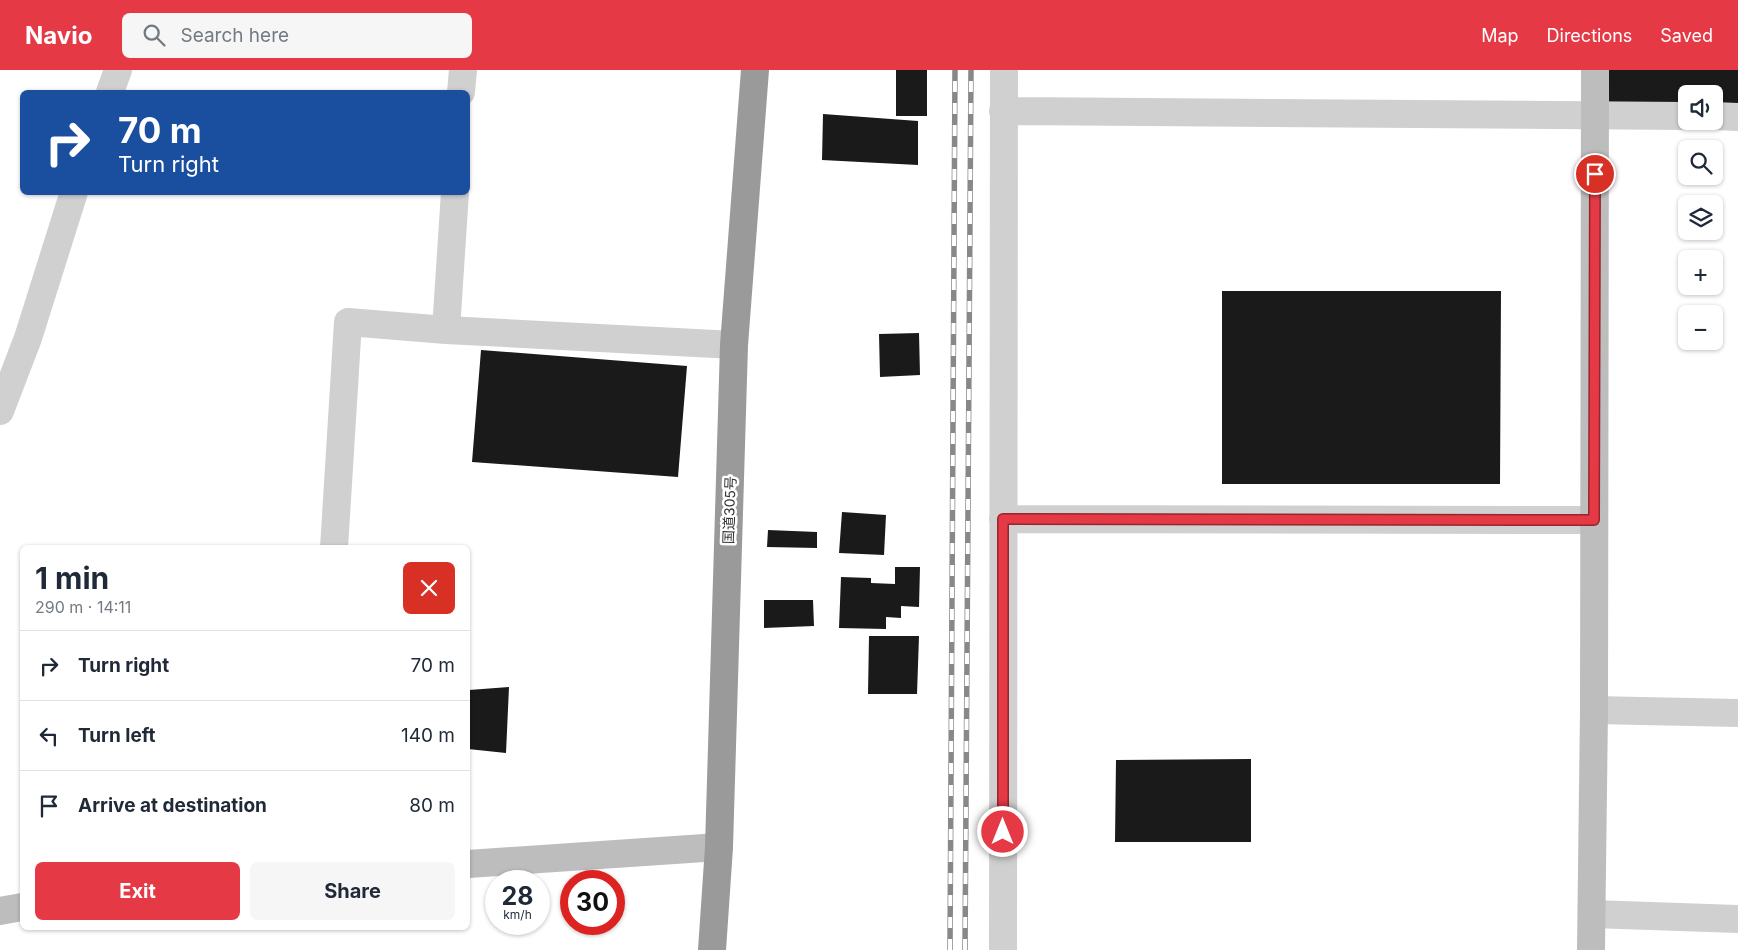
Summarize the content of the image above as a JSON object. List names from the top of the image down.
{
  "streets": {
    "highway": ["国道305号"]
  },
  "page": {
    "header": "Navio",
    "search": "Search here",
    "nav": ["Map", "Directions", "Saved"],
    "map_buttons": ["+", "−"],
    "turn": ["70 m", "Turn right"],
    "heading": ["1 min", "290 m · 14:11"],
    "list": [
      {
        "name": "Turn right",
        "value": "70 m"
      },
      {
        "name": "Turn left",
        "value": "140 m"
      },
      {
        "name": "Arrive at destination",
        "value": "80 m"
      }
    ],
    "buttons": ["Exit", "Share"],
    "speed": "28 km/h",
    "limit": "30"
  }
}
